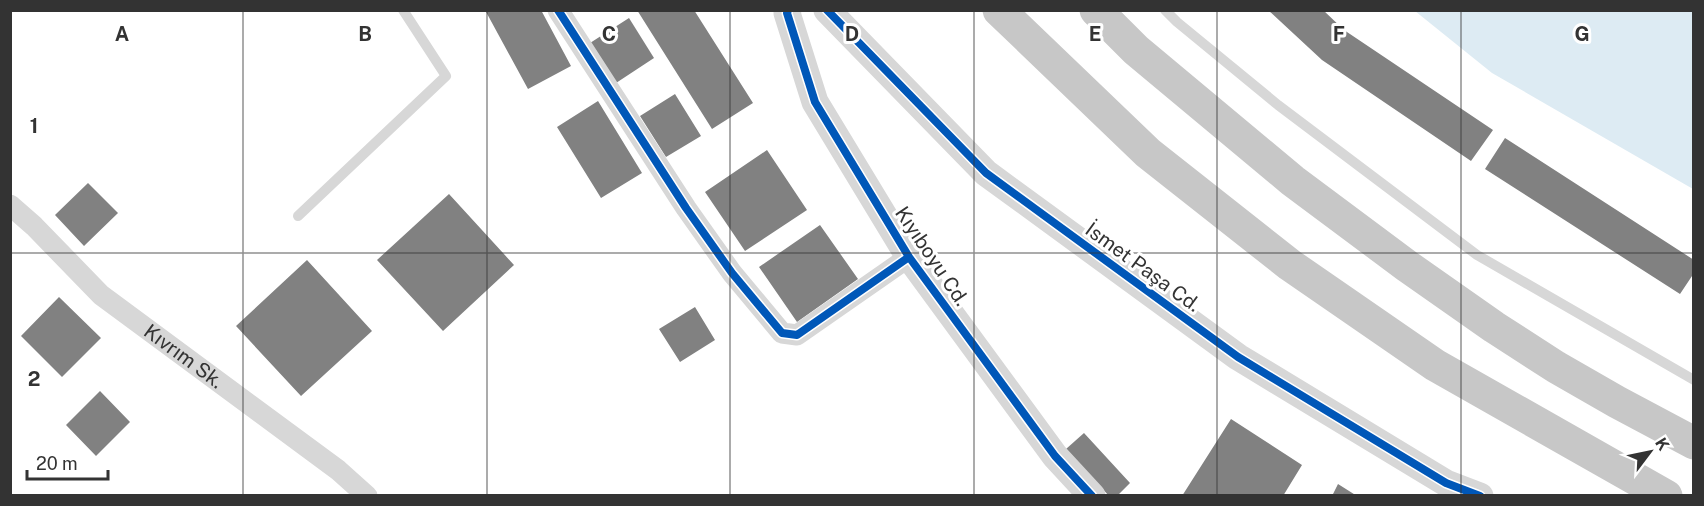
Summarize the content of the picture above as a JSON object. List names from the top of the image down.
{
  "streets": {
    "street": ["Kıyıboyu Cd.", "İsmet Paşa Cd.", "Kıvrım Sk."]
  },
  "scale_bar": "20 m",
  "north": "top right",
  "grid": {
    "columns": [
      "A",
      "B",
      "C",
      "D",
      "E",
      "F",
      "G"
    ],
    "rows": ["1", "2"]
  }
}
